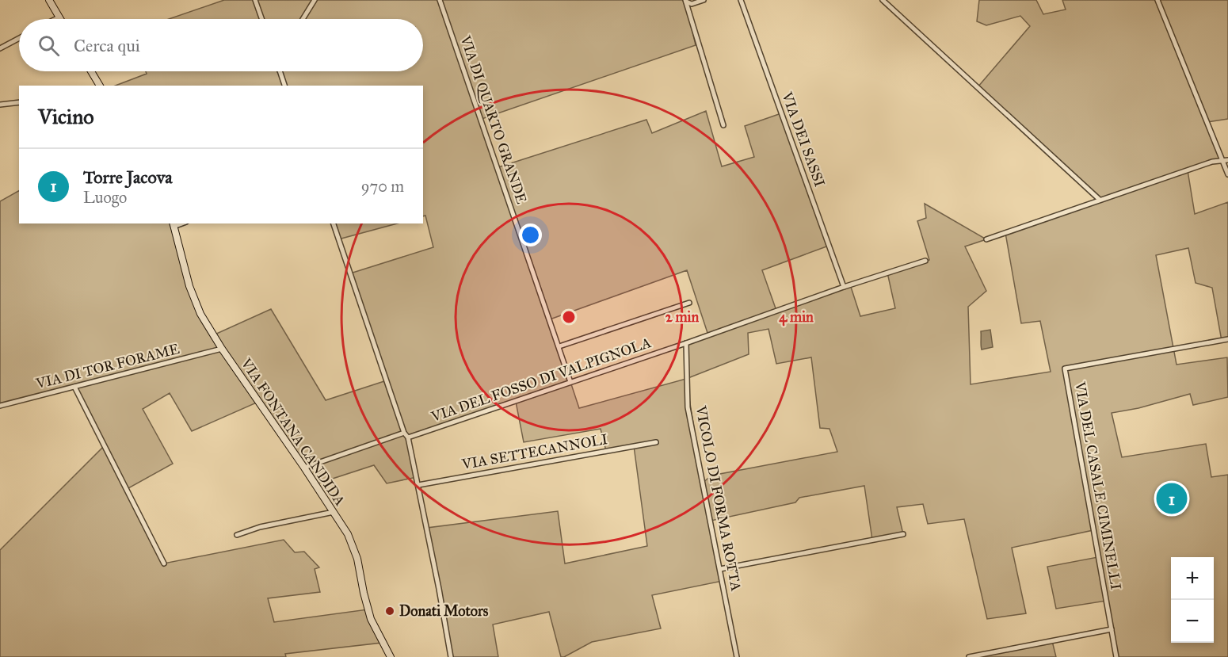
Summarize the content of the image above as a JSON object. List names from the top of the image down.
{
  "streets": {
    "main road": ["VIA FONTANA CANDIDA"],
    "street": [
      "VIA DI QUARTO GRANDE",
      "VIA DEI SASSI",
      "VIA DI TOR FORAME",
      "VIA DEL FOSSO DI VALPIGNOLA",
      "VIA SETTECANNOLI",
      "VIA DEL CASALE CIMINELLI",
      "VICOLO DI FORMA ROTTA"
    ]
  },
  "crossings": [
    ["VIA DI QUARTO GRANDE", "VIA DEL FOSSO DI VALPIGNOLA"],
    ["VIA DEI SASSI", "VIA DEL FOSSO DI VALPIGNOLA"],
    ["VIA DI TOR FORAME", "VIA FONTANA CANDIDA"],
    ["VIA DEL FOSSO DI VALPIGNOLA", "VICOLO DI FORMA ROTTA"]
  ],
  "places": ["Donati Motors"],
  "page": {
    "search": "Cerca qui",
    "heading": "Vicino",
    "list": [
      {
        "mark": "1",
        "name": "Torre Jacova",
        "note": "Luogo",
        "value": "970 m"
      }
    ],
    "pins": "1",
    "map_buttons": ["+", "−"]
  },
  "rings": ["2 min", "4 min"]
}
